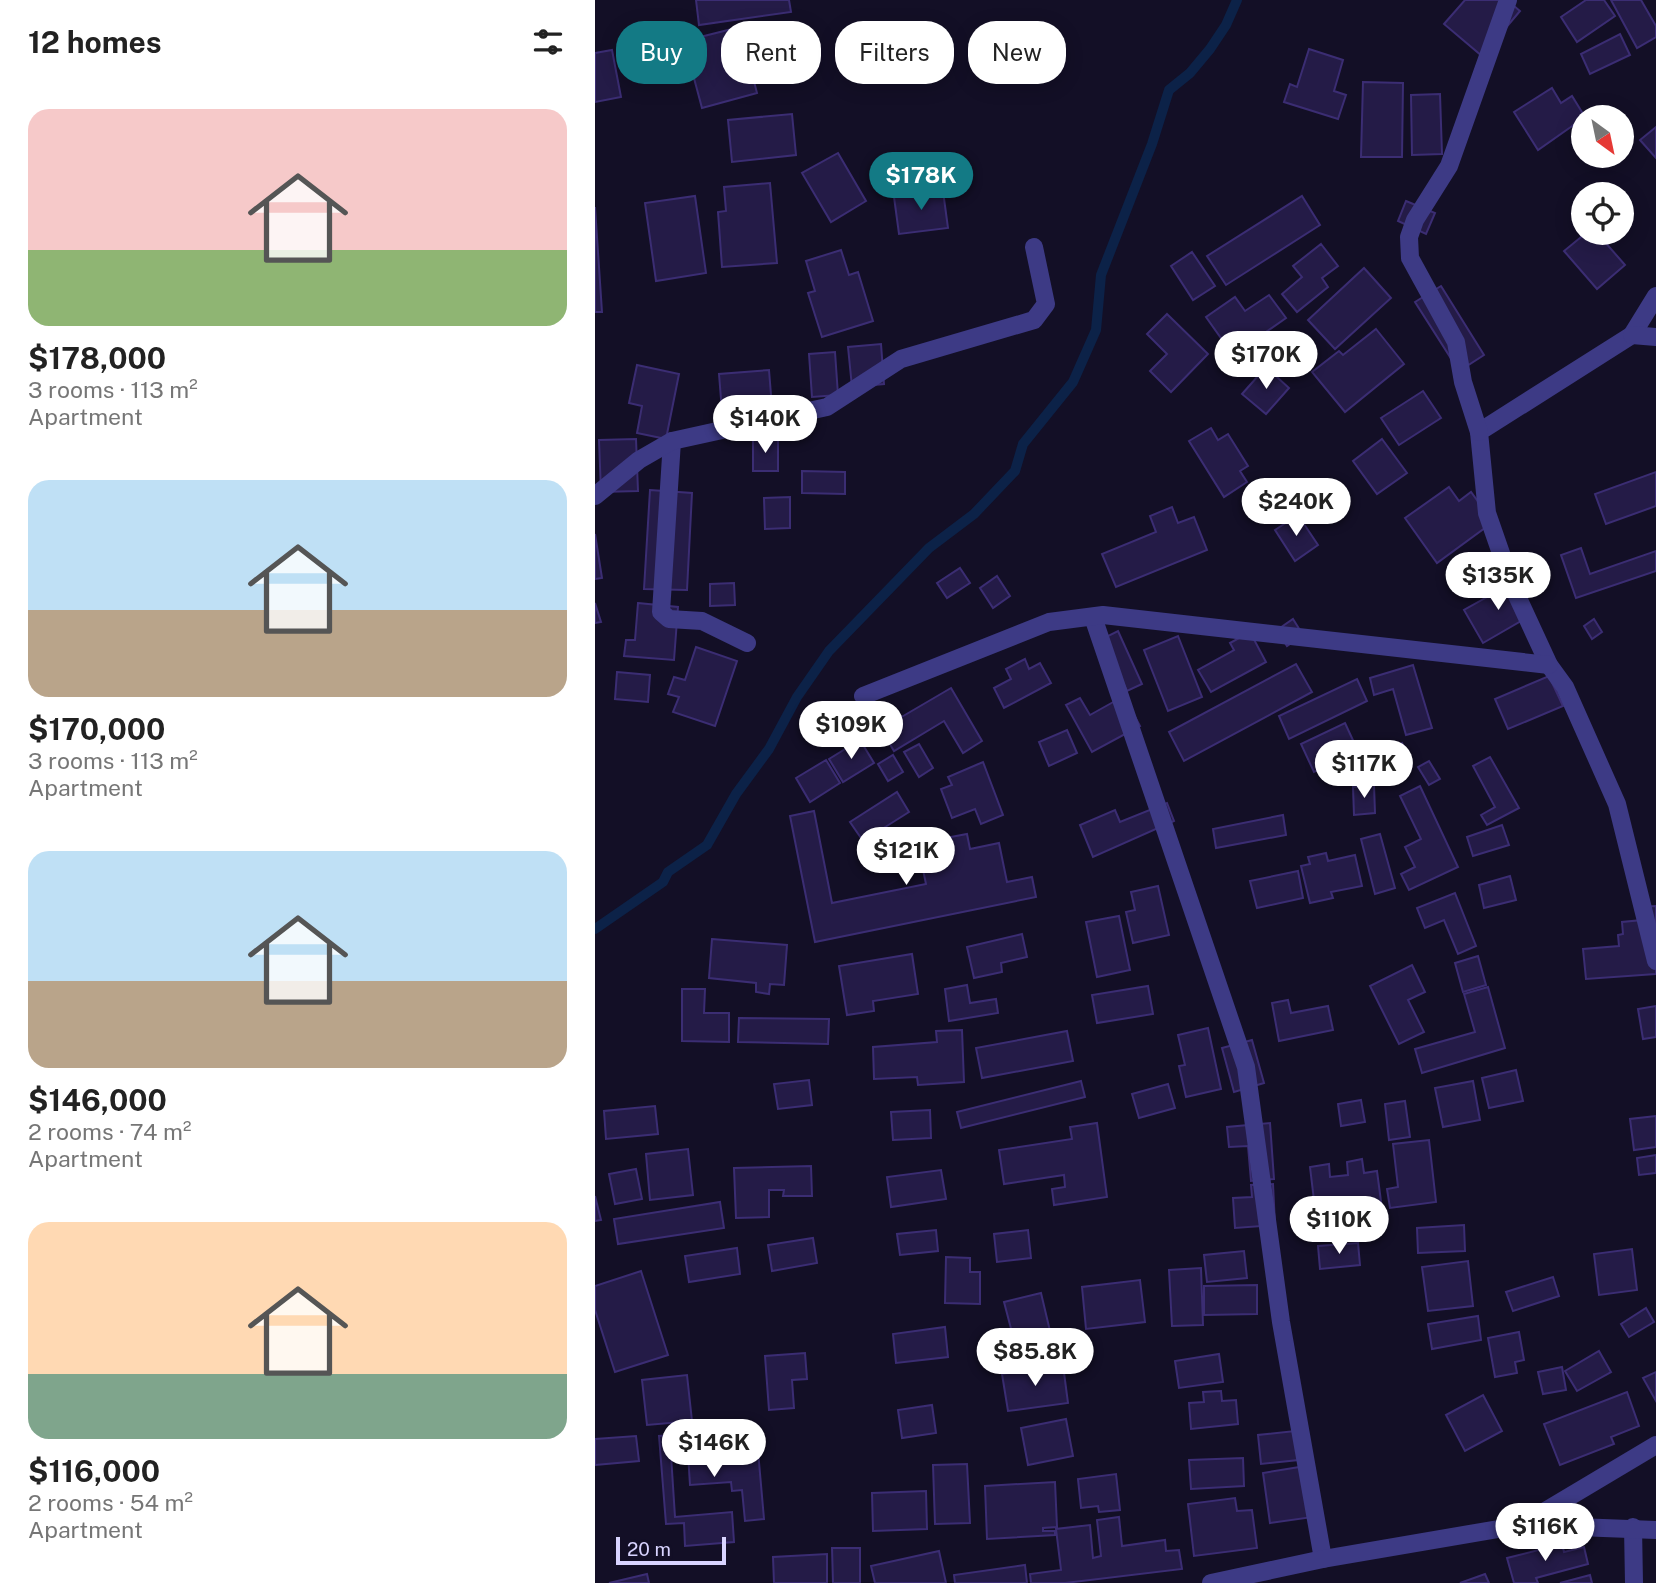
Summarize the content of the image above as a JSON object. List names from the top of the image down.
{
  "scale_bar": "20 m",
  "north": "bottom right",
  "page": {
    "heading": "12 homes",
    "chip": [
      "Buy",
      "Rent",
      "Filters",
      "New"
    ],
    "list": [
      {
        "name": "$178,000",
        "note": "3 rooms · 113 m² · Apartment"
      },
      {
        "name": "$170,000",
        "note": "3 rooms · 113 m² · Apartment"
      },
      {
        "name": "$146,000",
        "note": "2 rooms · 74 m² · Apartment"
      },
      {
        "name": "$116,000",
        "note": "2 rooms · 54 m² · Apartment"
      }
    ],
    "price": [
      "$178K",
      "$170K",
      "$140K",
      "$240K",
      "$135K",
      "$109K",
      "$117K",
      "$121K",
      "$110K",
      "$85.8K",
      "$146K",
      "$116K"
    ],
    "scale": "20 m"
  }
}
